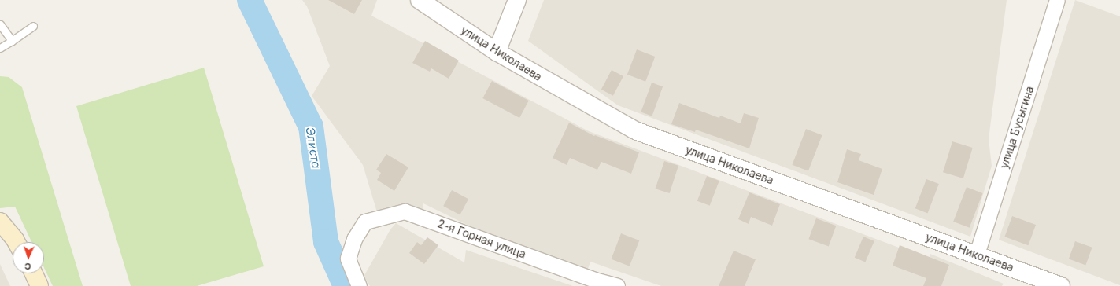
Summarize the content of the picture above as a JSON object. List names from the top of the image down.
{
  "streets": {
    "street": ["улица Николаева", "улица Бусыгина", "2-я Горная улица"]
  },
  "crossings": [
    ["улица Николаева", "улица Бусыгина"]
  ],
  "water": ["Элиста"],
  "north": "bottom"
}
